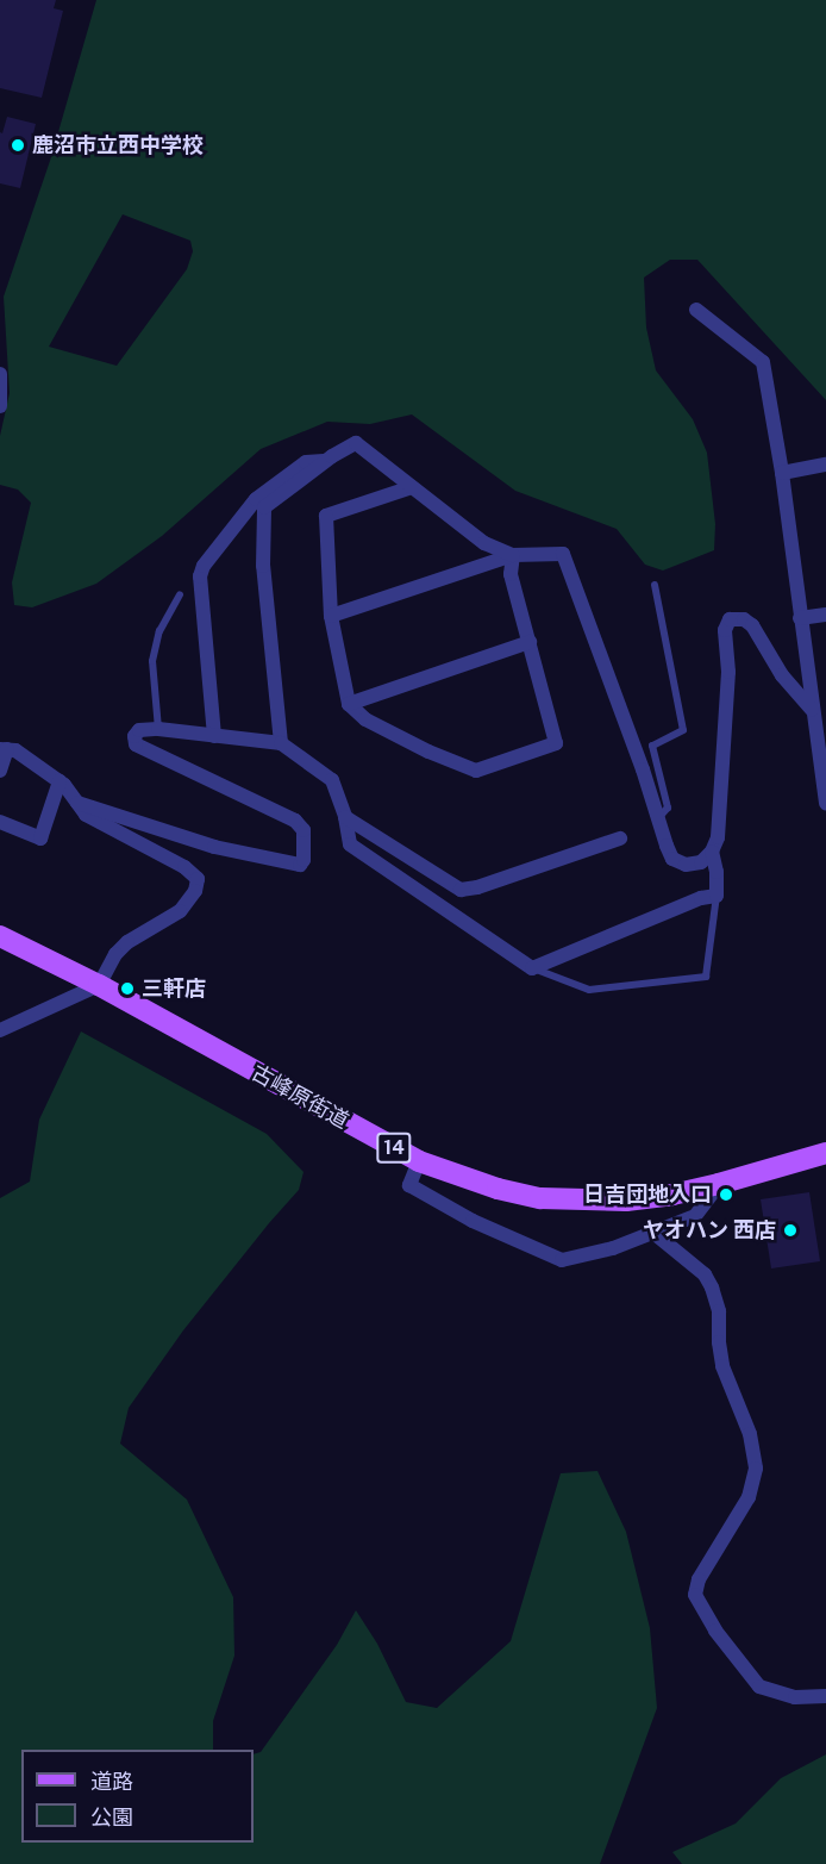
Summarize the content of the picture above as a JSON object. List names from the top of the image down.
{
  "streets": {
    "main road": ["古峰原街道", "14"]
  },
  "places": [
    "鹿沼市立西中学校",
    "三軒店",
    "日吉団地入口",
    "ヤオハン 西店"
  ],
  "legend": ["道路", "公園"]
}
